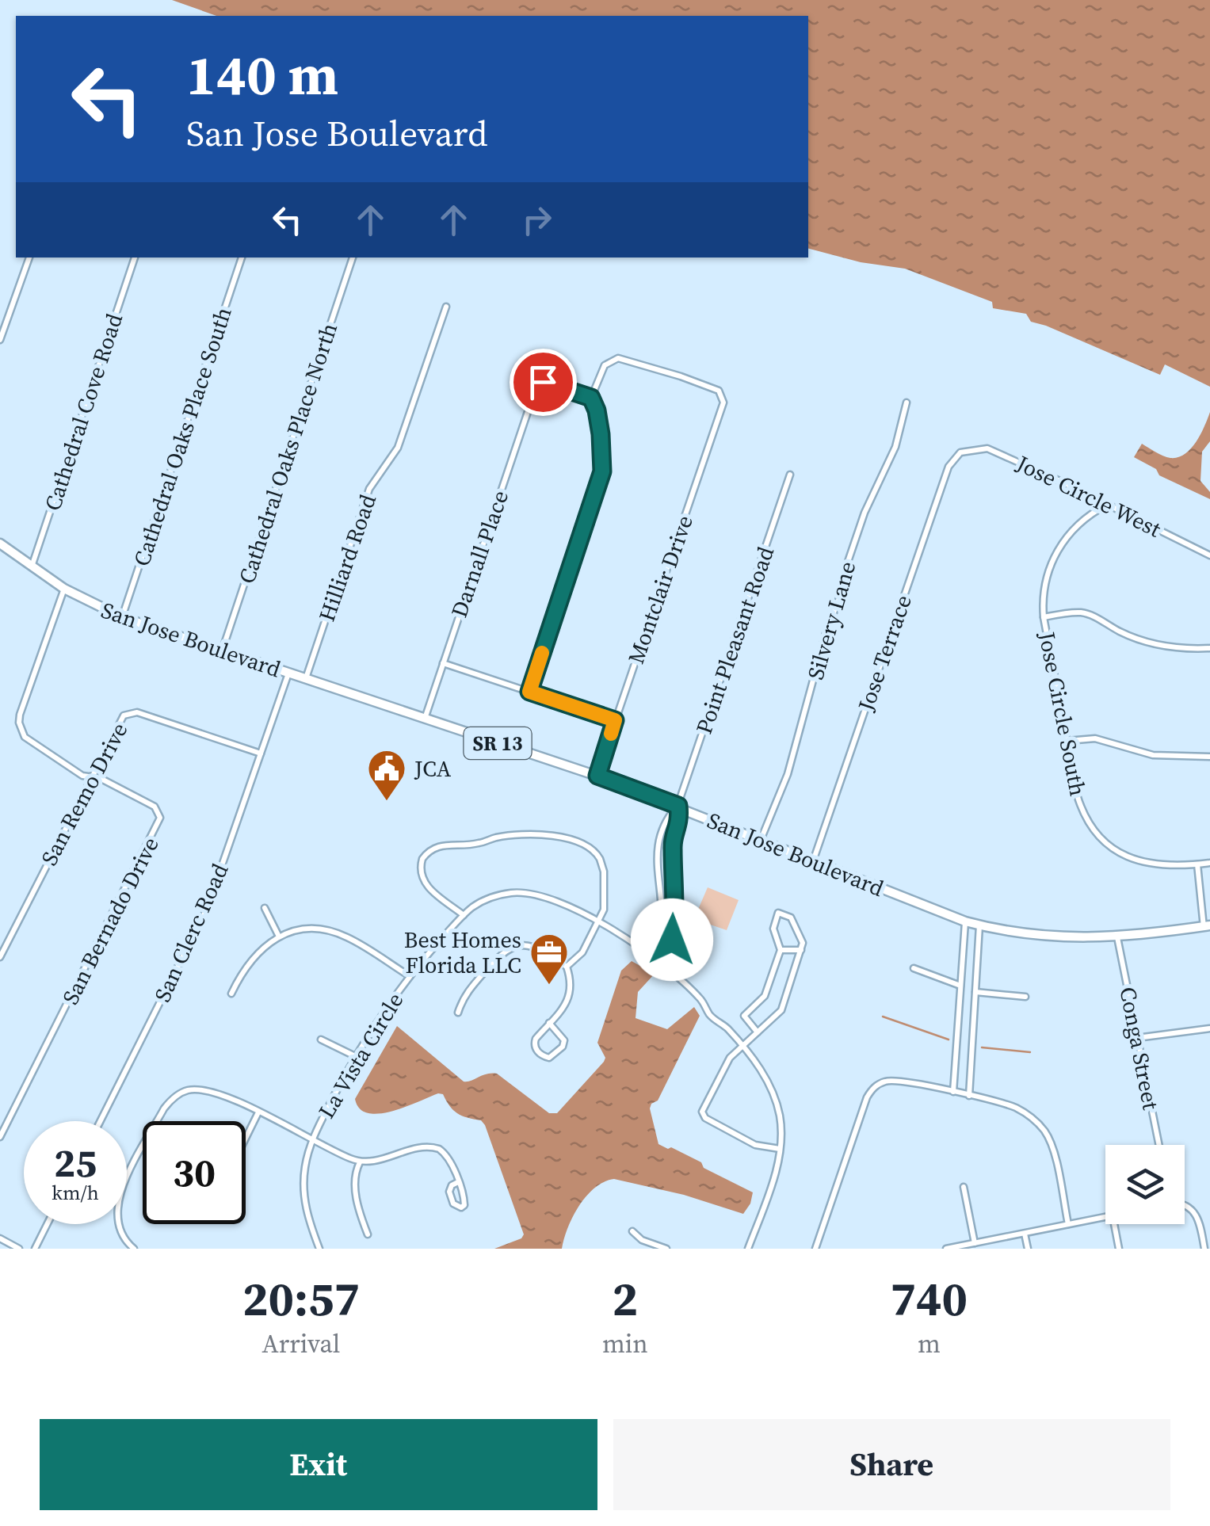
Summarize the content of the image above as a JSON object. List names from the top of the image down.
{
  "streets": {
    "main road": ["San Jose Boulevard", "SR 13"],
    "street": [
      "Cathedral Cove Road",
      "Cathedral Oaks Place South",
      "Cathedral Oaks Place North",
      "Jose Circle West",
      "Darnall Place",
      "Hilliard Road",
      "Montclair Drive",
      "Silvery Lane",
      "Point Pleasant Road",
      "Jose Terrace",
      "Jose Circle South",
      "San Remo Drive",
      "San Bernado Drive",
      "San Clerc Road",
      "Conga Street",
      "La Vista Circle"
    ]
  },
  "crossings": [
    ["Cathedral Cove Road", "San Jose Boulevard"],
    ["Cathedral Oaks Place South", "San Jose Boulevard"],
    ["Cathedral Oaks Place North", "San Jose Boulevard"],
    ["Jose Circle West", "Jose Terrace"],
    ["Jose Circle West", "Jose Circle South"],
    ["Darnall Place", "Montclair Drive"],
    ["Darnall Place", "San Jose Boulevard"],
    ["Hilliard Road", "San Jose Boulevard"],
    ["Montclair Drive", "San Jose Boulevard"],
    ["Silvery Lane", "San Jose Boulevard"],
    ["San Jose Boulevard", "Point Pleasant Road"],
    ["San Jose Boulevard", "Jose Terrace"],
    ["San Jose Boulevard", "San Bernado Drive"],
    ["San Jose Boulevard", "San Clerc Road"],
    ["San Jose Boulevard", "Conga Street"],
    ["Point Pleasant Road", "La Vista Circle"],
    ["San Remo Drive", "San Bernado Drive"],
    ["San Remo Drive", "San Clerc Road"]
  ],
  "places": {
    "public building": ["JCA"],
    "office": ["Best Homes Florida LLC"]
  },
  "page": {
    "turn": ["140 m", "San Jose Boulevard"],
    "speed": "25 km/h",
    "limit": "30",
    "eta": [
      "20:57",
      "Arrival",
      "2",
      "min",
      "740",
      "m"
    ],
    "buttons": ["Exit", "Share"]
  }
}
